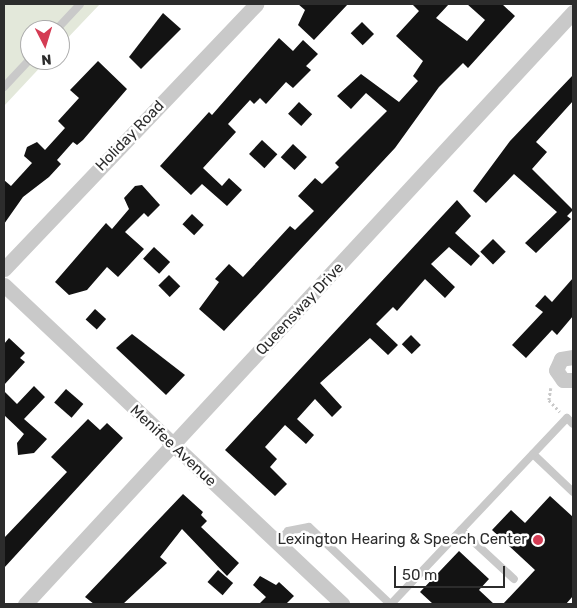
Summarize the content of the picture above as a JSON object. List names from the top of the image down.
{
  "streets": {
    "street": ["Holiday Road", "Queensway Drive", "Menifee Avenue"]
  },
  "crossings": [
    ["Queensway Drive", "Menifee Avenue"]
  ],
  "places": ["Lexington Hearing & Speech Center"],
  "scale_bar": "50 m",
  "north": "bottom"
}
